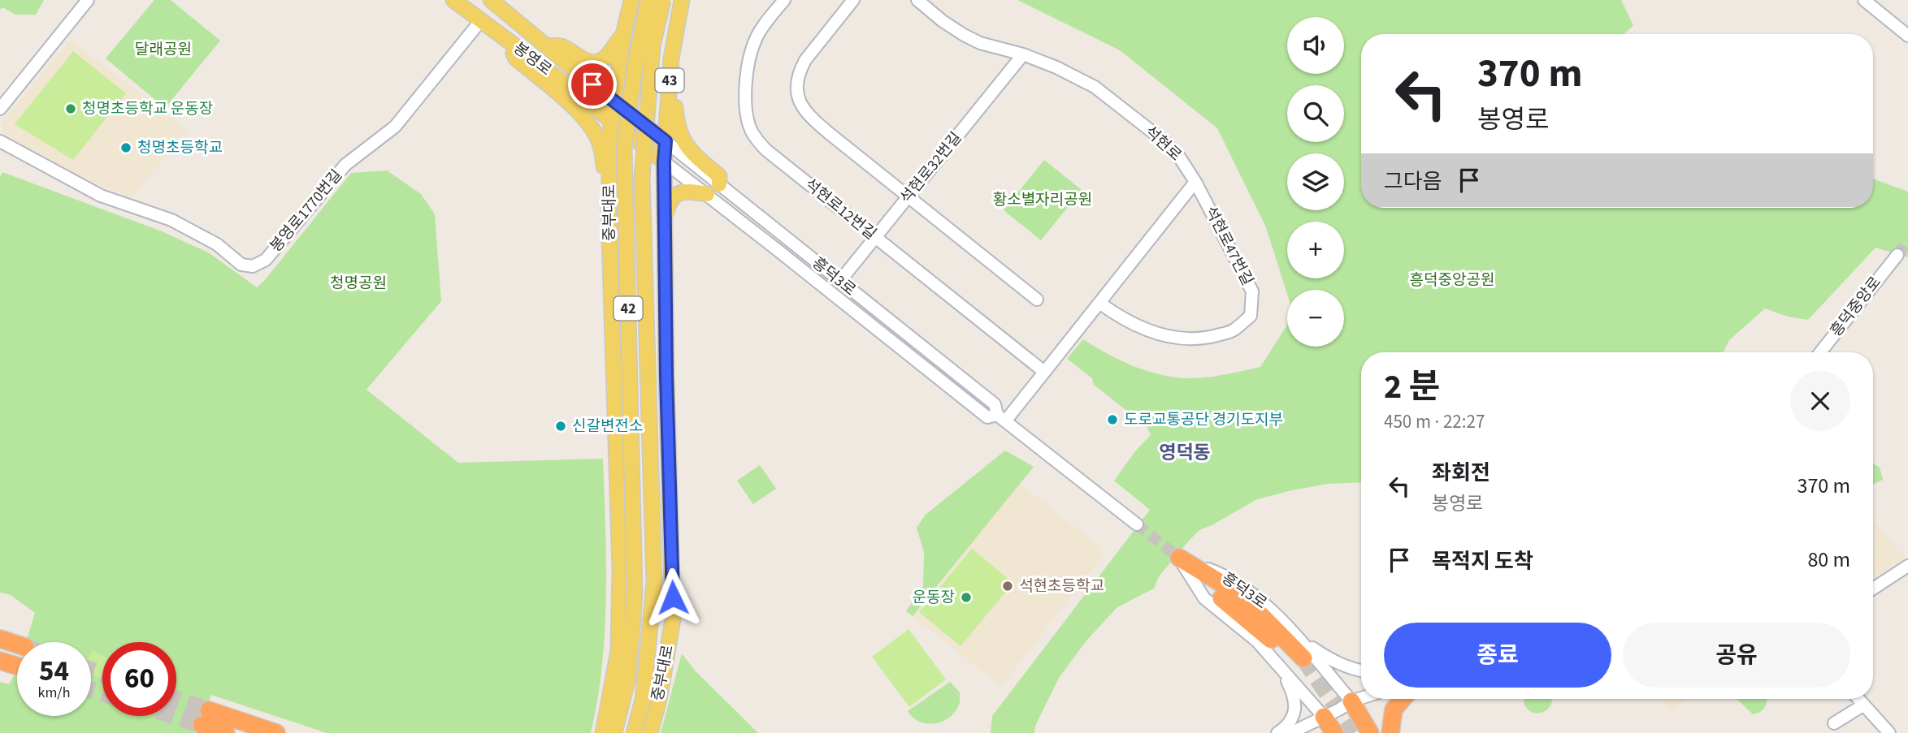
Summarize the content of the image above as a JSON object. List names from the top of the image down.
{
  "streets": {
    "main road": [
      "봉영로",
      "43",
      "중부대로",
      "42"
    ],
    "street": [
      "석현로",
      "석현로32번길",
      "석현로12번길",
      "봉영로1770번길",
      "석현로47번길",
      "흥덕3로",
      "흥덕중앙로"
    ]
  },
  "crossings": [
    ["봉영로", "봉영로1770번길"],
    ["봉영로", "중부대로"],
    ["봉영로", "흥덕3로"],
    ["석현로", "석현로32번길"],
    ["석현로", "석현로47번길"],
    ["석현로32번길", "석현로12번길"],
    ["석현로32번길", "흥덕3로"],
    ["중부대로", "흥덕3로"]
  ],
  "districts": ["영덕동"],
  "parks": [
    "달래공원",
    "황소별자리공원",
    "흥덕중앙공원",
    "청명공원"
  ],
  "places": [
    "청명초등학교 운동장",
    "청명초등학교",
    "도로교통공단 경기도지부",
    "신갈변전소",
    "석현초등학교",
    "운동장"
  ],
  "page": {
    "map_buttons": ["+", "−"],
    "turn": ["370 m", "봉영로"],
    "then": "그다음",
    "heading": ["2 분", "450 m · 22:27"],
    "list": [
      {
        "name": "좌회전",
        "note": "봉영로",
        "value": "370 m"
      },
      {
        "name": "목적지 도착",
        "value": "80 m"
      }
    ],
    "buttons": ["종료", "공유"],
    "speed": "54 km/h",
    "limit": "60"
  }
}
